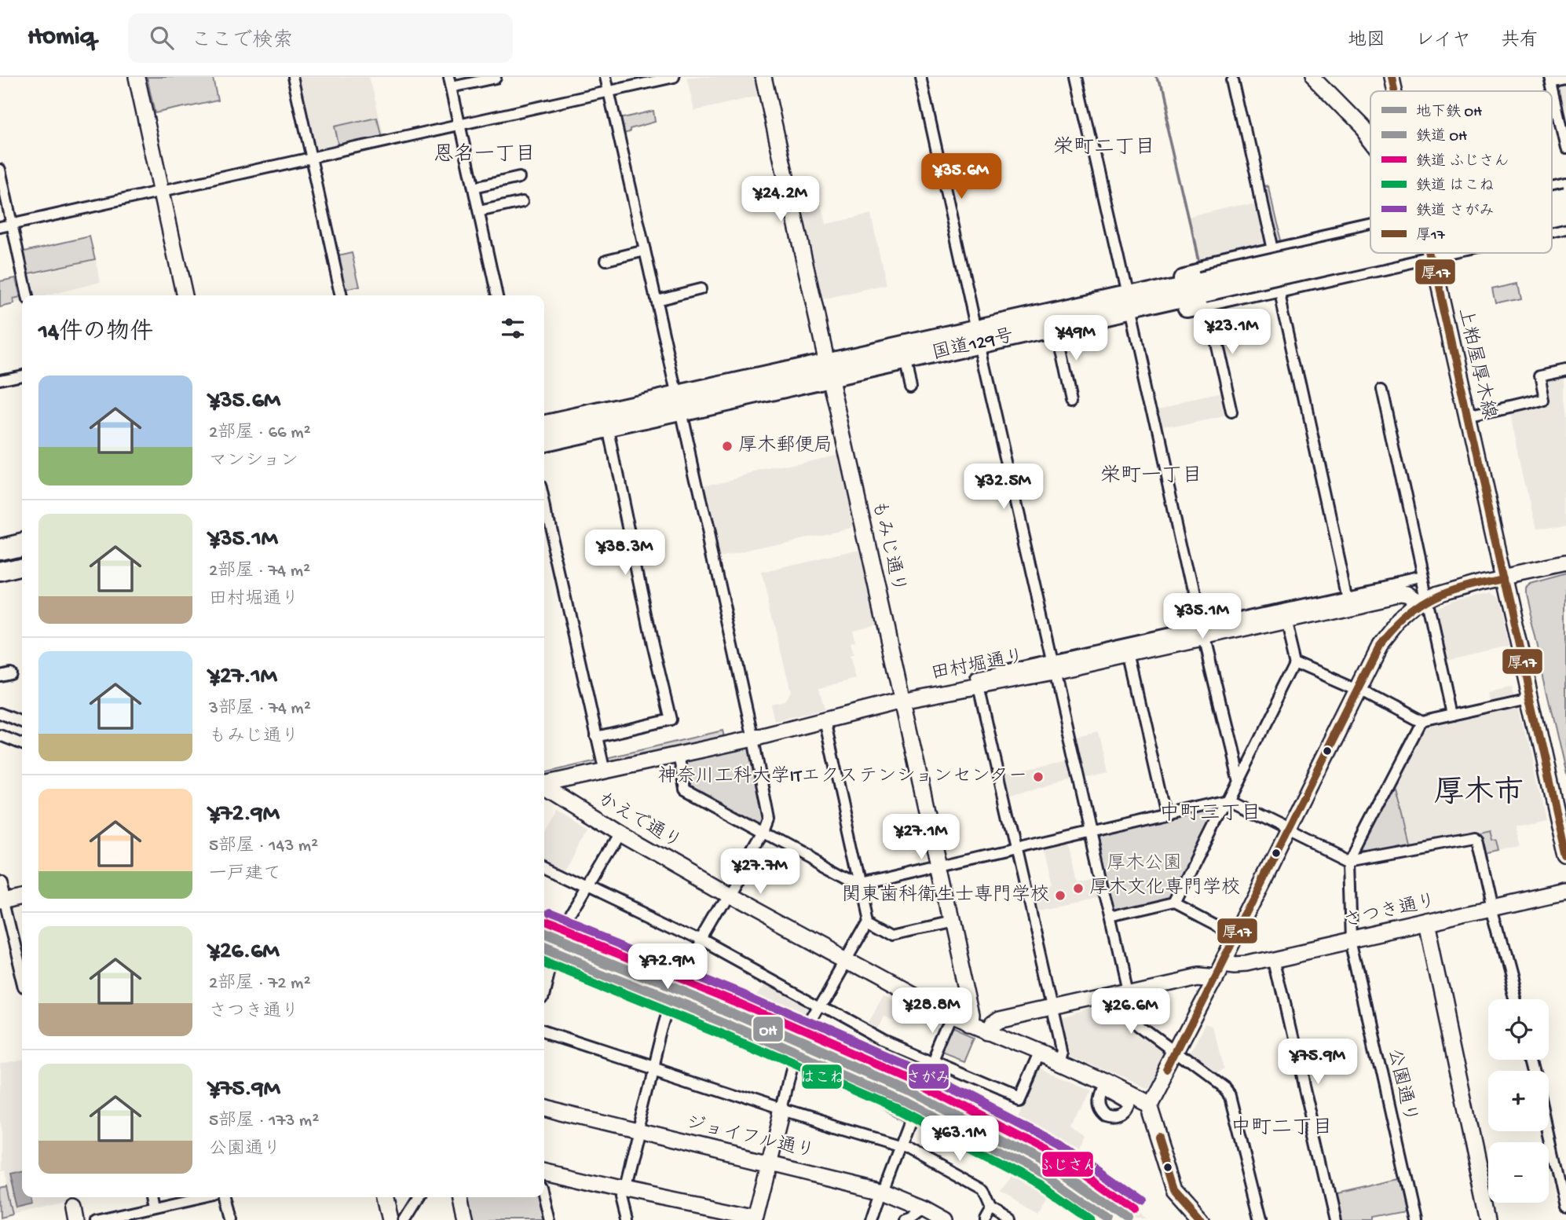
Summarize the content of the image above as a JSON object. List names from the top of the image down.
{
  "streets": {
    "highway": ["国道129号"],
    "street": [
      "上粕屋厚木線",
      "もみじ通り",
      "田村堀通り",
      "かえで通り",
      "さつき通り",
      "公園通り",
      "ジョイフル通り"
    ]
  },
  "crossings": [
    ["国道129号", "もみじ通り"],
    ["もみじ通り", "田村堀通り"],
    ["もみじ通り", "かえで通り"],
    ["かえで通り", "さつき通り"],
    ["さつき通り", "公園通り"]
  ],
  "districts": [
    "栄町二丁目",
    "恩名一丁目",
    "栄町一丁目",
    "厚木市",
    "中町三丁目",
    "中町二丁目"
  ],
  "parks": ["厚木公園"],
  "places": [
    "厚木郵便局",
    "神奈川工科大学ITエクステンションセンター",
    "厚木文化専門学校",
    "関東歯科衛生士専門学校"
  ],
  "lines": [
    "transit line 厚17",
    "rail line さがみ",
    "rail line ふじさん",
    "metro line OH",
    "rail line OH",
    "rail line はこね"
  ],
  "legend": [
    "地下鉄 OH",
    "鉄道 OH",
    "鉄道 ふじさん",
    "鉄道 はこね",
    "鉄道 さがみ",
    "厚17"
  ],
  "page": {
    "header": "Homiq",
    "search": "ここで検索",
    "nav": ["地図", "レイヤ", "共有"],
    "price": [
      "¥35.6M",
      "¥24.2M",
      "¥23.1M",
      "¥49M",
      "¥32.5M",
      "¥38.3M",
      "¥35.1M",
      "¥27.1M",
      "¥27.7M",
      "¥72.9M",
      "¥28.8M",
      "¥26.6M",
      "¥75.9M",
      "¥63.1M"
    ],
    "heading": "14件の物件",
    "list": [
      {
        "name": "¥35.6M",
        "note": "2部屋 · 66 m² · マンション"
      },
      {
        "name": "¥35.1M",
        "note": "2部屋 · 74 m² · 田村堀通り"
      },
      {
        "name": "¥27.1M",
        "note": "3部屋 · 74 m² · もみじ通り"
      },
      {
        "name": "¥72.9M",
        "note": "5部屋 · 143 m² · 一戸建て"
      },
      {
        "name": "¥26.6M",
        "note": "2部屋 · 72 m² · さつき通り"
      },
      {
        "name": "¥75.9M",
        "note": "5部屋 · 173 m² · 公園通り"
      }
    ],
    "map_buttons": ["+", "−"]
  }
}
